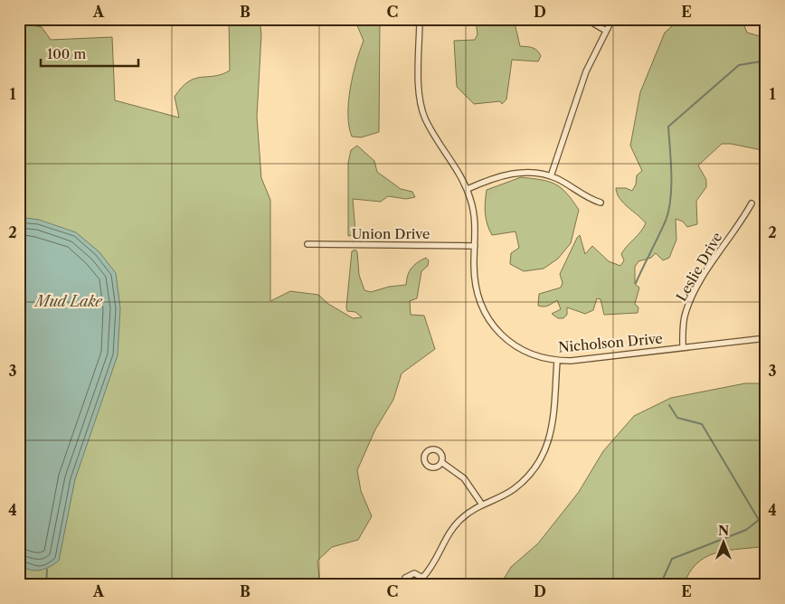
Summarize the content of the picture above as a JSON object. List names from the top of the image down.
{
  "streets": {
    "street": ["Union Drive", "Leslie Drive", "Nicholson Drive"]
  },
  "crossings": [
    ["Union Drive", "Nicholson Drive"],
    ["Leslie Drive", "Nicholson Drive"]
  ],
  "water": ["Mud Lake"],
  "scale_bar": "100 m",
  "north": "top",
  "grid": {
    "columns": [
      "A",
      "B",
      "C",
      "D",
      "E"
    ],
    "rows": [
      "1",
      "2",
      "3",
      "4"
    ]
  }
}
